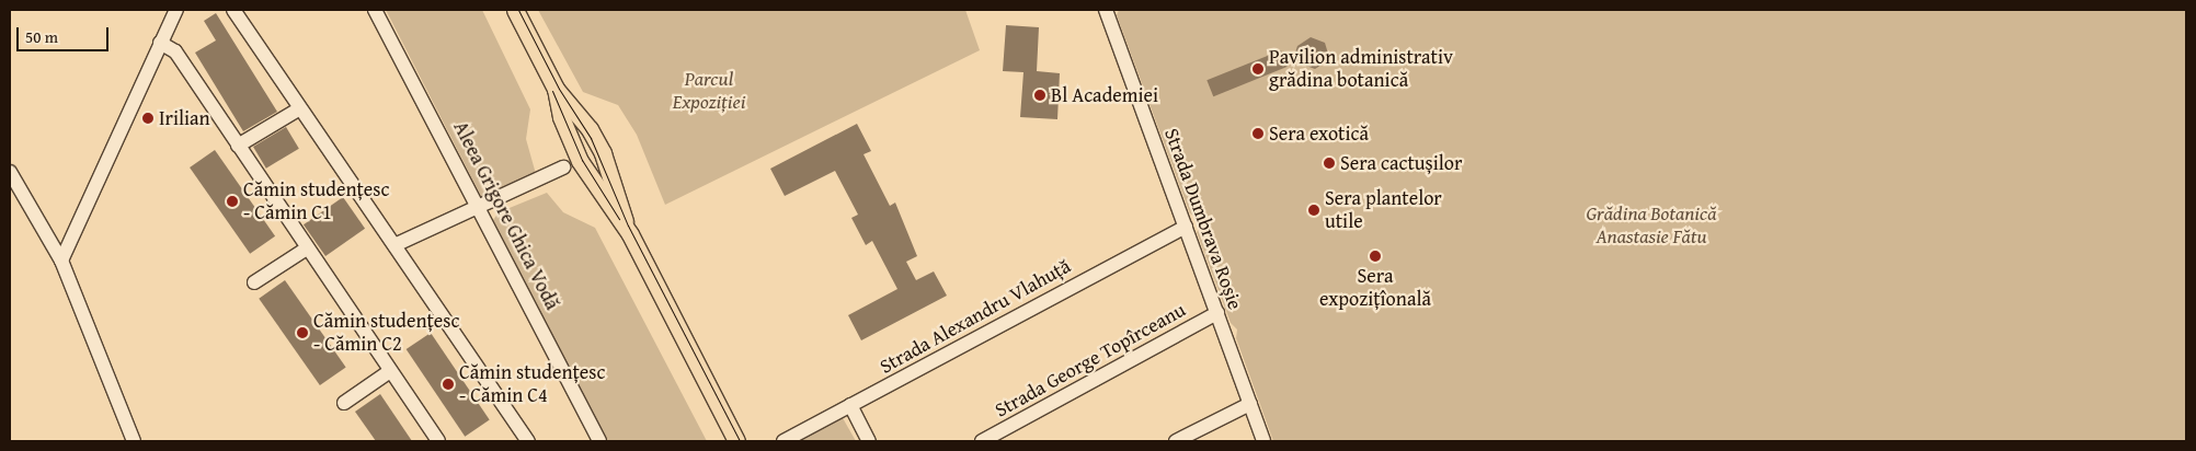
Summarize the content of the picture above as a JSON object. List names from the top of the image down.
{
  "streets": {
    "street": [
      "Aleea Grigore Ghica Vodă",
      "Strada Dumbrava Roșie",
      "Strada Alexandru Vlahuță",
      "Strada George Topîrceanu"
    ]
  },
  "crossings": [
    ["Strada Dumbrava Roșie", "Strada Alexandru Vlahuță"],
    ["Strada Dumbrava Roșie", "Strada George Topîrceanu"]
  ],
  "parks": ["Parcul Expoziției", "Grădina Botanică Anastasie Fătu"],
  "places": [
    "Pavilion administrativ grădina botanică",
    "Bl Academiei",
    "Irilian",
    "Sera exotică",
    "Sera cactușilor",
    "Cămin studențesc - Cămin C1",
    "Sera plantelor utile",
    "Sera expozițîonală",
    "Cămin studențesc - Cămin C2",
    "Cămin studențesc - Cămin C4"
  ],
  "scale_bar": "50 m"
}
